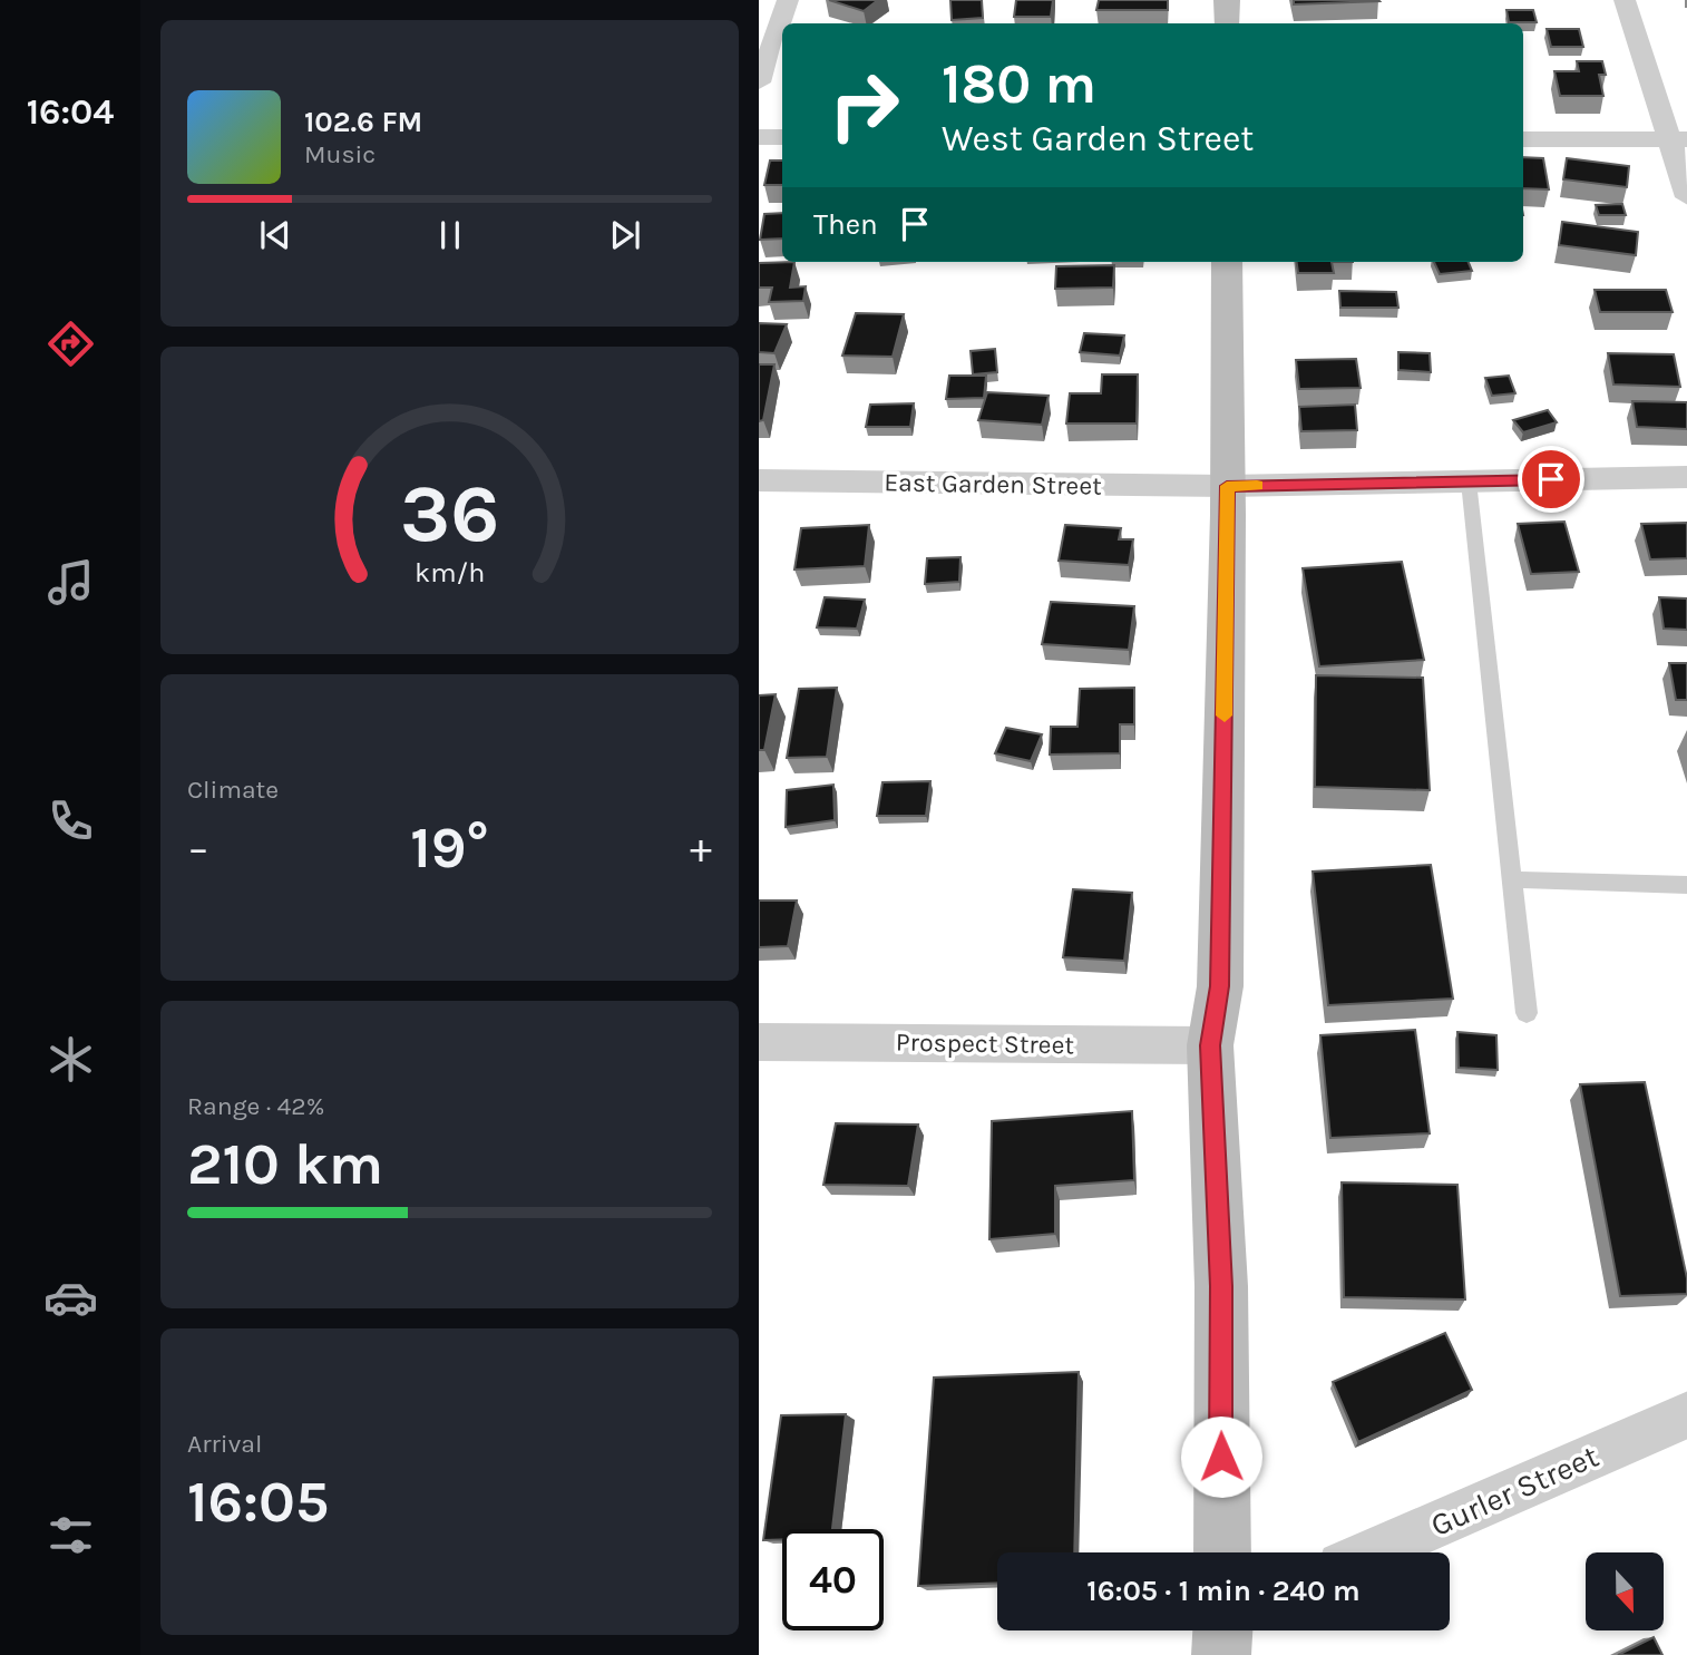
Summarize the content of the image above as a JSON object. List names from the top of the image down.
{
  "streets": {
    "street": ["East Garden Street", "Prospect Street", "Gurler Street"]
  },
  "north": "bottom",
  "page": {
    "tabs": "16:04",
    "turn": ["180 m", "West Garden Street"],
    "song": ["102.6 FM", "Music"],
    "then": "Then",
    "tile": [
      "Climate",
      ["Range · 42%", "210 km"],
      ["Arrival", "16:05"]
    ],
    "heat": ["−", "19°", "+"],
    "limit": "40",
    "trip": "16:05 · 1 min · 240 m",
    "gauge": ["36", "km/h"]
  }
}
